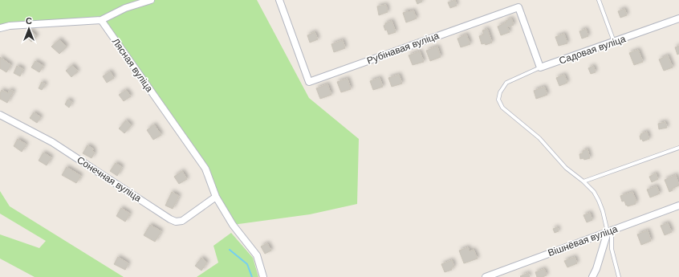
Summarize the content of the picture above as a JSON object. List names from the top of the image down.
{
  "streets": {
    "street": [
      "Рубінавая вуліца",
      "Садовая вуліца",
      "Лясная вуліца",
      "Сонечная вуліца",
      "Вішнёвая вуліца"
    ]
  },
  "crossings": [
    ["Рубінавая вуліца", "Садовая вуліца"],
    ["Лясная вуліца", "Сонечная вуліца"]
  ],
  "north": "top"
}
